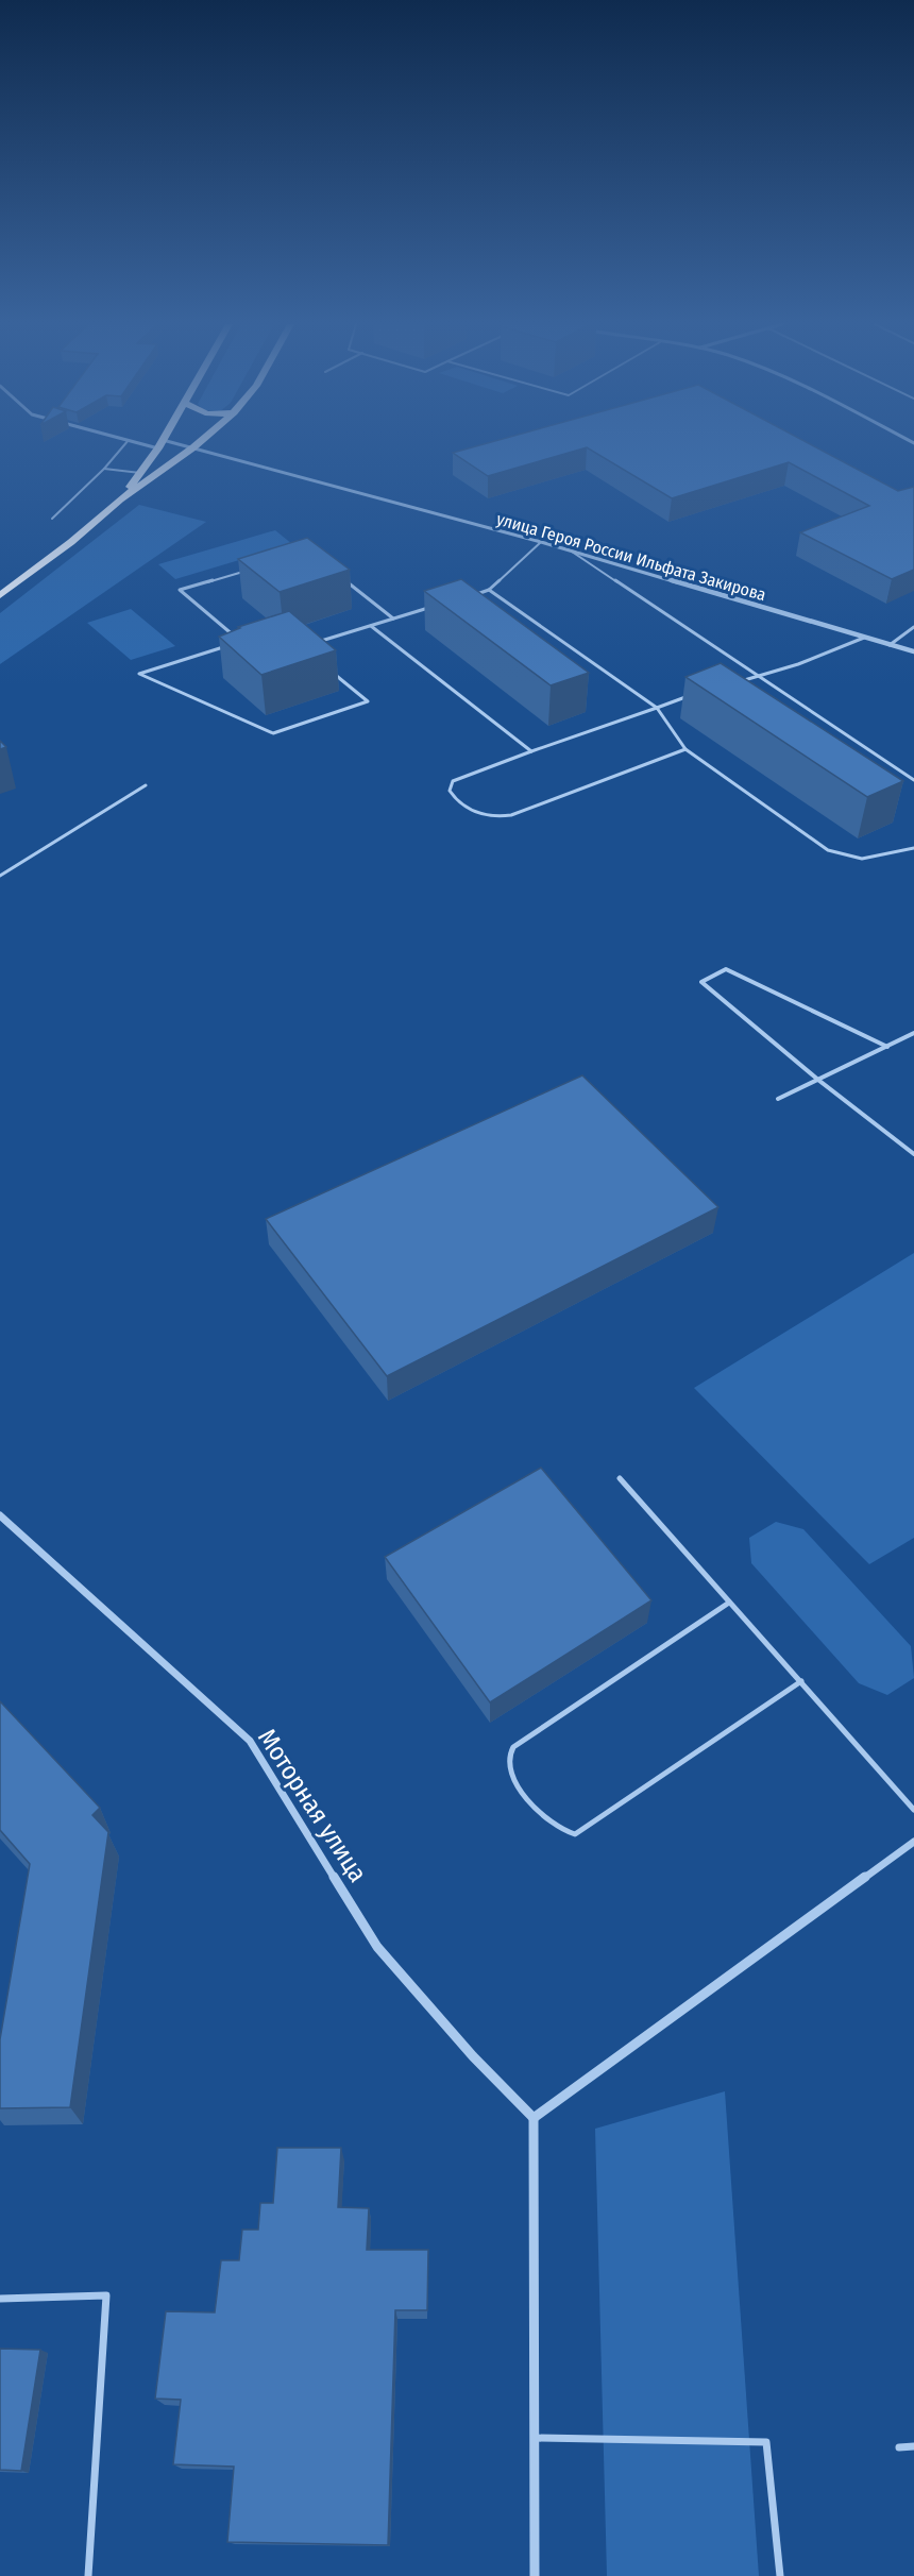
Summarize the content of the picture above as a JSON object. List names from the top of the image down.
{
  "streets": {
    "street": ["улица Героя России Ильфата Закирова", "Моторная улица"]
  }
}
